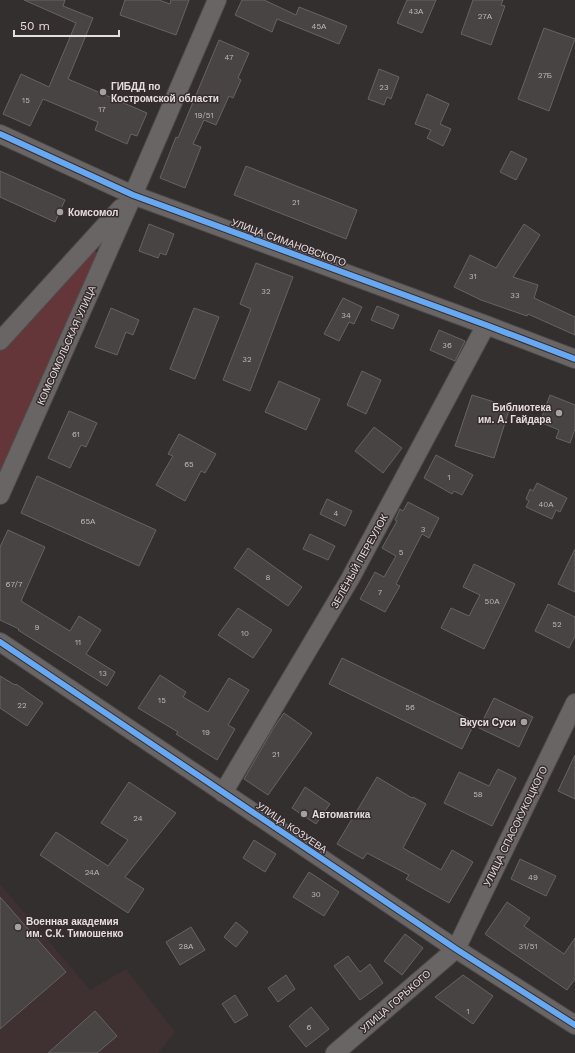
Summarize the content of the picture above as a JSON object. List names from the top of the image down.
{
  "streets": {
    "street": [
      "УЛИЦА СИМАНОВСКОГО",
      "КОМСОМОЛЬСКАЯ УЛИЦА",
      "ЗЕЛЁНЫЙ ПЕРЕУЛОК",
      "УЛИЦА СПАСОКУКОЦКОГО",
      "УЛИЦА КОЗУЕВА",
      "УЛИЦА ГОРЬКОГО"
    ]
  },
  "crossings": [
    ["УЛИЦА СИМАНОВСКОГО", "КОМСОМОЛЬСКАЯ УЛИЦА"],
    ["УЛИЦА СИМАНОВСКОГО", "ЗЕЛЁНЫЙ ПЕРЕУЛОК"],
    ["ЗЕЛЁНЫЙ ПЕРЕУЛОК", "УЛИЦА КОЗУЕВА"],
    ["УЛИЦА СПАСОКУКОЦКОГО", "УЛИЦА КОЗУЕВА"],
    ["УЛИЦА СПАСОКУКОЦКОГО", "УЛИЦА ГОРЬКОГО"],
    ["УЛИЦА КОЗУЕВА", "УЛИЦА ГОРЬКОГО"]
  ],
  "places": [
    "ГИБДД по Костромской области",
    "Комсомол",
    "Библиотека им. А. Гайдара",
    "Вкуси Суси",
    "Автоматика",
    "Военная академия им. С.К. Тимошенко"
  ],
  "house_numbers": [
    "43А",
    "27А",
    "45А",
    "47",
    "27Б",
    "23",
    "15",
    "17",
    "19/51",
    "21",
    "31",
    "32",
    "33",
    "34",
    "36",
    "32",
    "61",
    "65",
    "1",
    "40А",
    "4",
    "65А",
    "3",
    "5",
    "8",
    "67/7",
    "7",
    "50А",
    "52",
    "9",
    "10",
    "11",
    "13",
    "15",
    "22",
    "56",
    "19",
    "21",
    "58",
    "24",
    "24А",
    "49",
    "30",
    "28А",
    "31/51",
    "1",
    "6"
  ],
  "scale_bar": "50 m"
}
